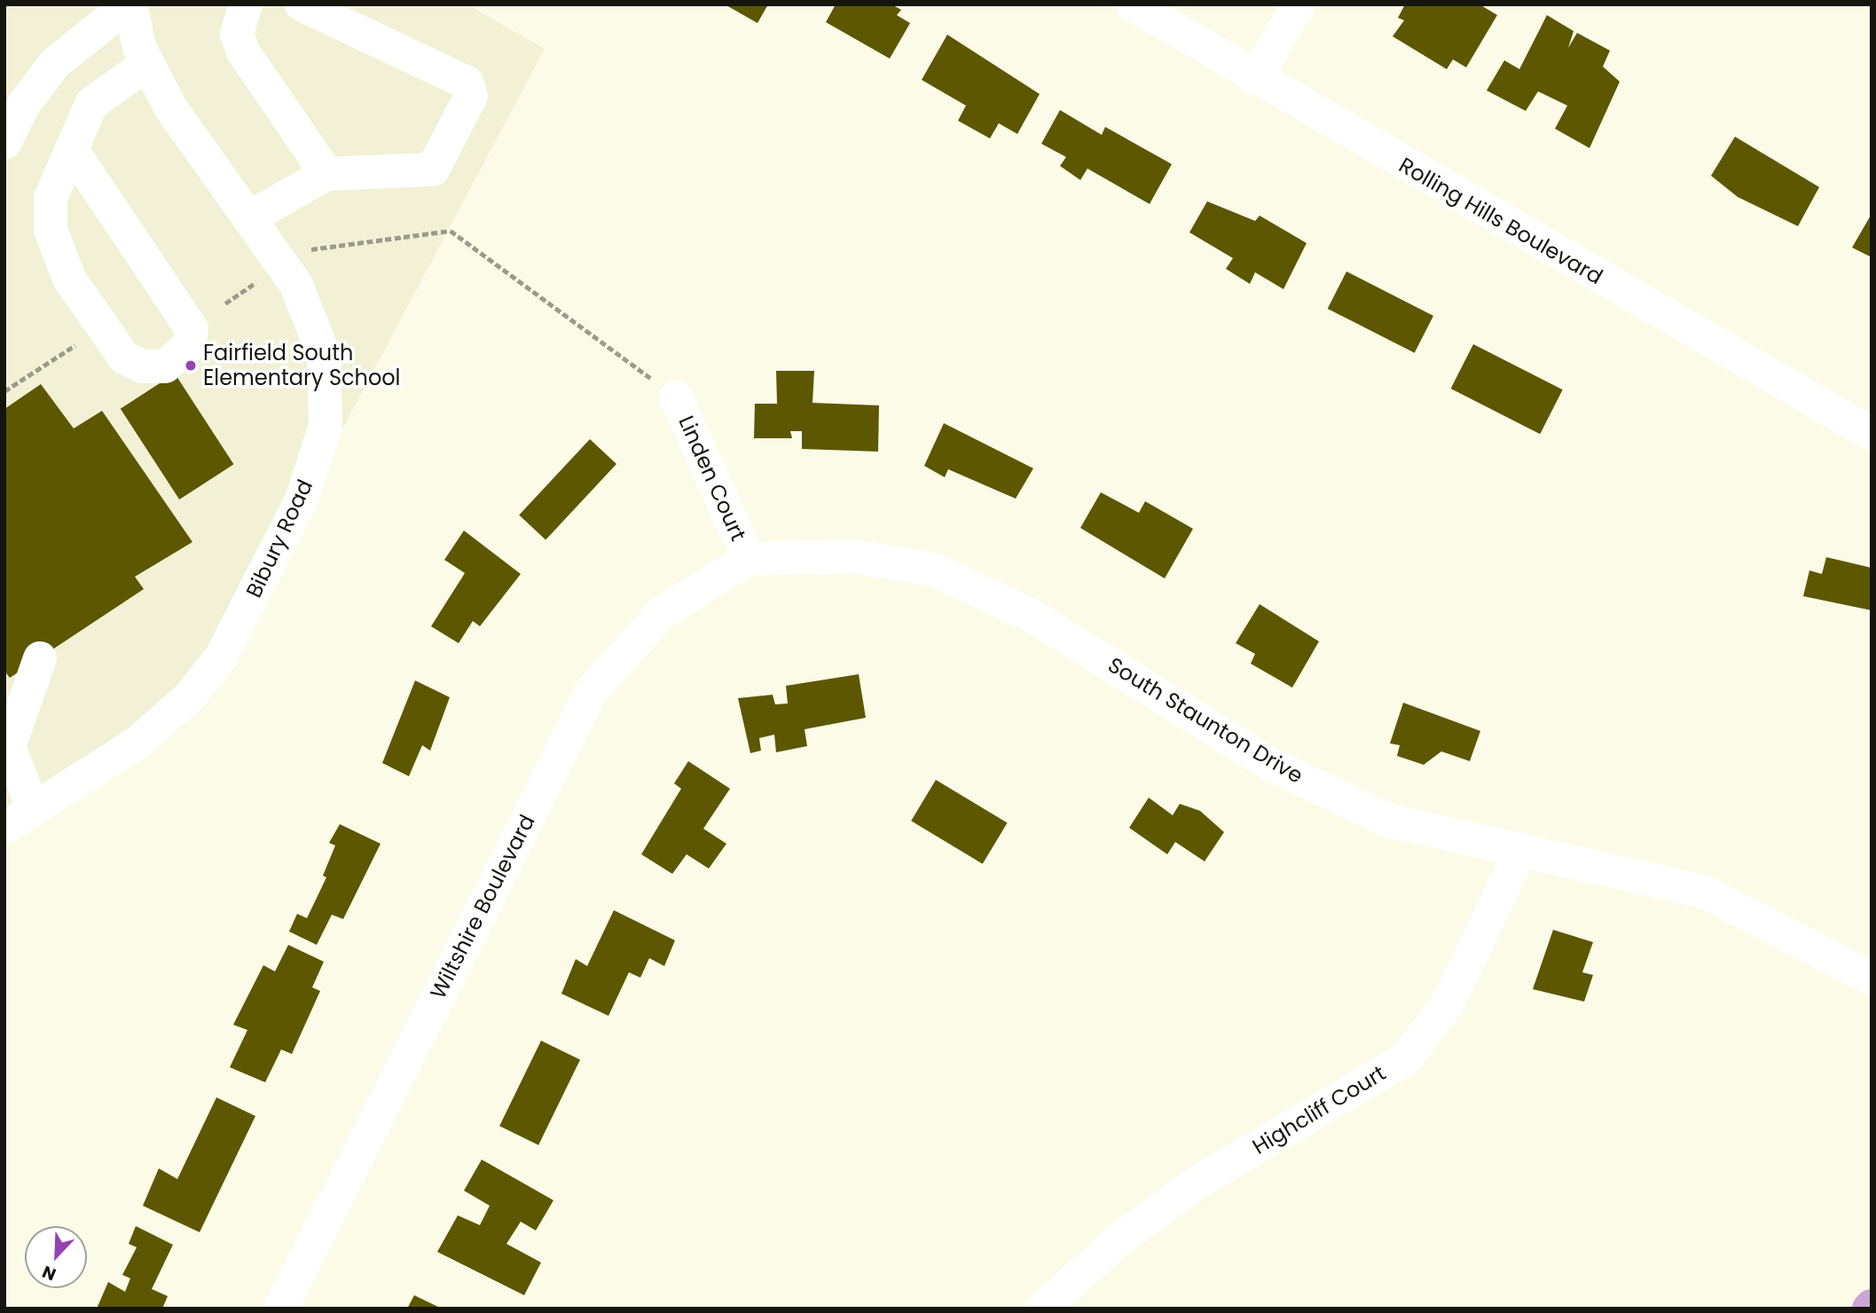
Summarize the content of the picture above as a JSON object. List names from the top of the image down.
{
  "streets": {
    "street": [
      "Rolling Hills Boulevard",
      "Linden Court",
      "Bibury Road",
      "South Staunton Drive",
      "Wiltshire Boulevard",
      "Highcliff Court"
    ]
  },
  "crossings": [
    ["Linden Court", "South Staunton Drive"],
    ["Linden Court", "Wiltshire Boulevard"],
    ["South Staunton Drive", "Wiltshire Boulevard"],
    ["South Staunton Drive", "Highcliff Court"]
  ],
  "places": ["Fairfield South Elementary School"],
  "north": "bottom left"
}
